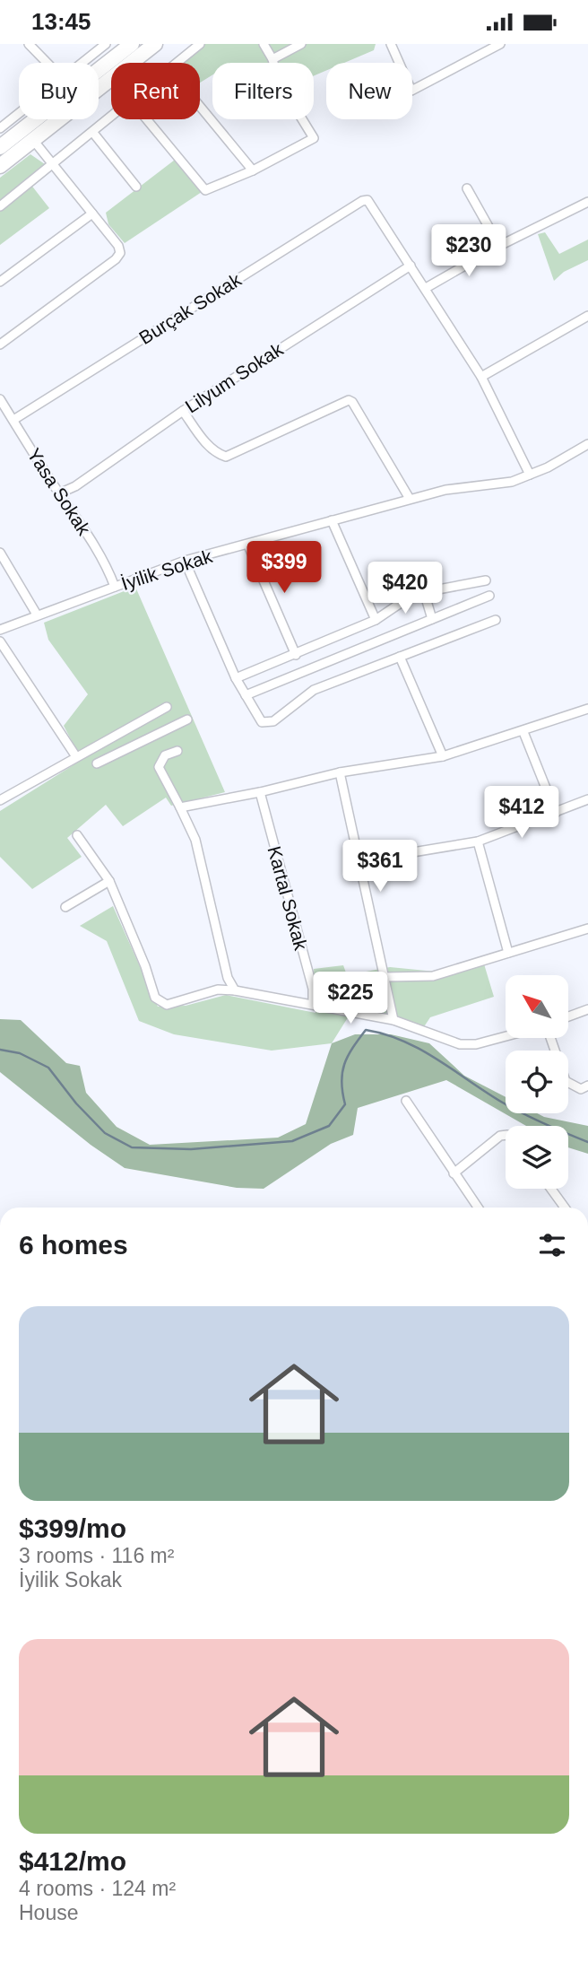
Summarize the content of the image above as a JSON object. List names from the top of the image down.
{
  "streets": {
    "street": [
      "Burçak Sokak",
      "Lilyum Sokak",
      "Yasa Sokak",
      "İyilik Sokak",
      "Kartal Sokak"
    ]
  },
  "crossings": [
    ["Burçak Sokak", "Lilyum Sokak"],
    ["Burçak Sokak", "Yasa Sokak"],
    ["Lilyum Sokak", "Yasa Sokak"],
    ["Yasa Sokak", "İyilik Sokak"]
  ],
  "north": "top left",
  "page": {
    "status": "13:45",
    "chip": [
      "Buy",
      "Rent",
      "Filters",
      "New"
    ],
    "price": [
      "$230",
      "$399",
      "$420",
      "$412",
      "$361",
      "$225"
    ],
    "heading": "6 homes",
    "list": [
      {
        "name": "$399/mo",
        "note": "3 rooms · 116 m² · İyilik Sokak"
      },
      {
        "name": "$412/mo",
        "note": "4 rooms · 124 m² · House"
      }
    ]
  }
}
